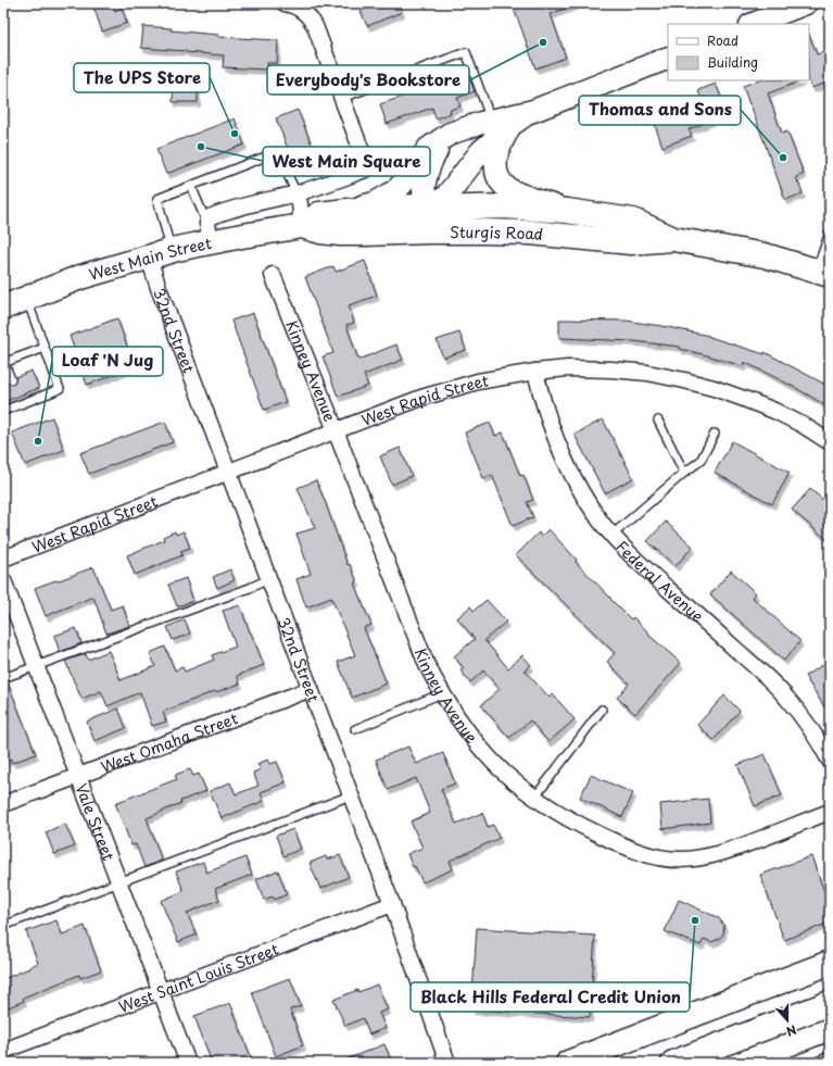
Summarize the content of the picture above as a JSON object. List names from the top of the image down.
{
  "streets": {
    "main road": ["Sturgis Road", "West Main Street"],
    "street": [
      "32nd Street",
      "Kinney Avenue",
      "West Rapid Street",
      "Federal Avenue",
      "West Omaha Street",
      "Vale Street",
      "West Saint Louis Street"
    ]
  },
  "crossings": [
    ["Sturgis Road", "West Main Street"],
    ["West Main Street", "32nd Street"],
    ["32nd Street", "West Rapid Street"],
    ["32nd Street", "West Omaha Street"],
    ["32nd Street", "West Saint Louis Street"],
    ["Kinney Avenue", "West Rapid Street"],
    ["West Rapid Street", "Federal Avenue"],
    ["West Omaha Street", "Vale Street"],
    ["Vale Street", "West Saint Louis Street"]
  ],
  "places": [
    "Everybody's Bookstore",
    "The UPS Store",
    "West Main Square",
    "Thomas and Sons",
    "Loaf 'N Jug",
    "Black Hills Federal Credit Union"
  ],
  "legend": ["Road", "Building"],
  "north": "bottom"
}
